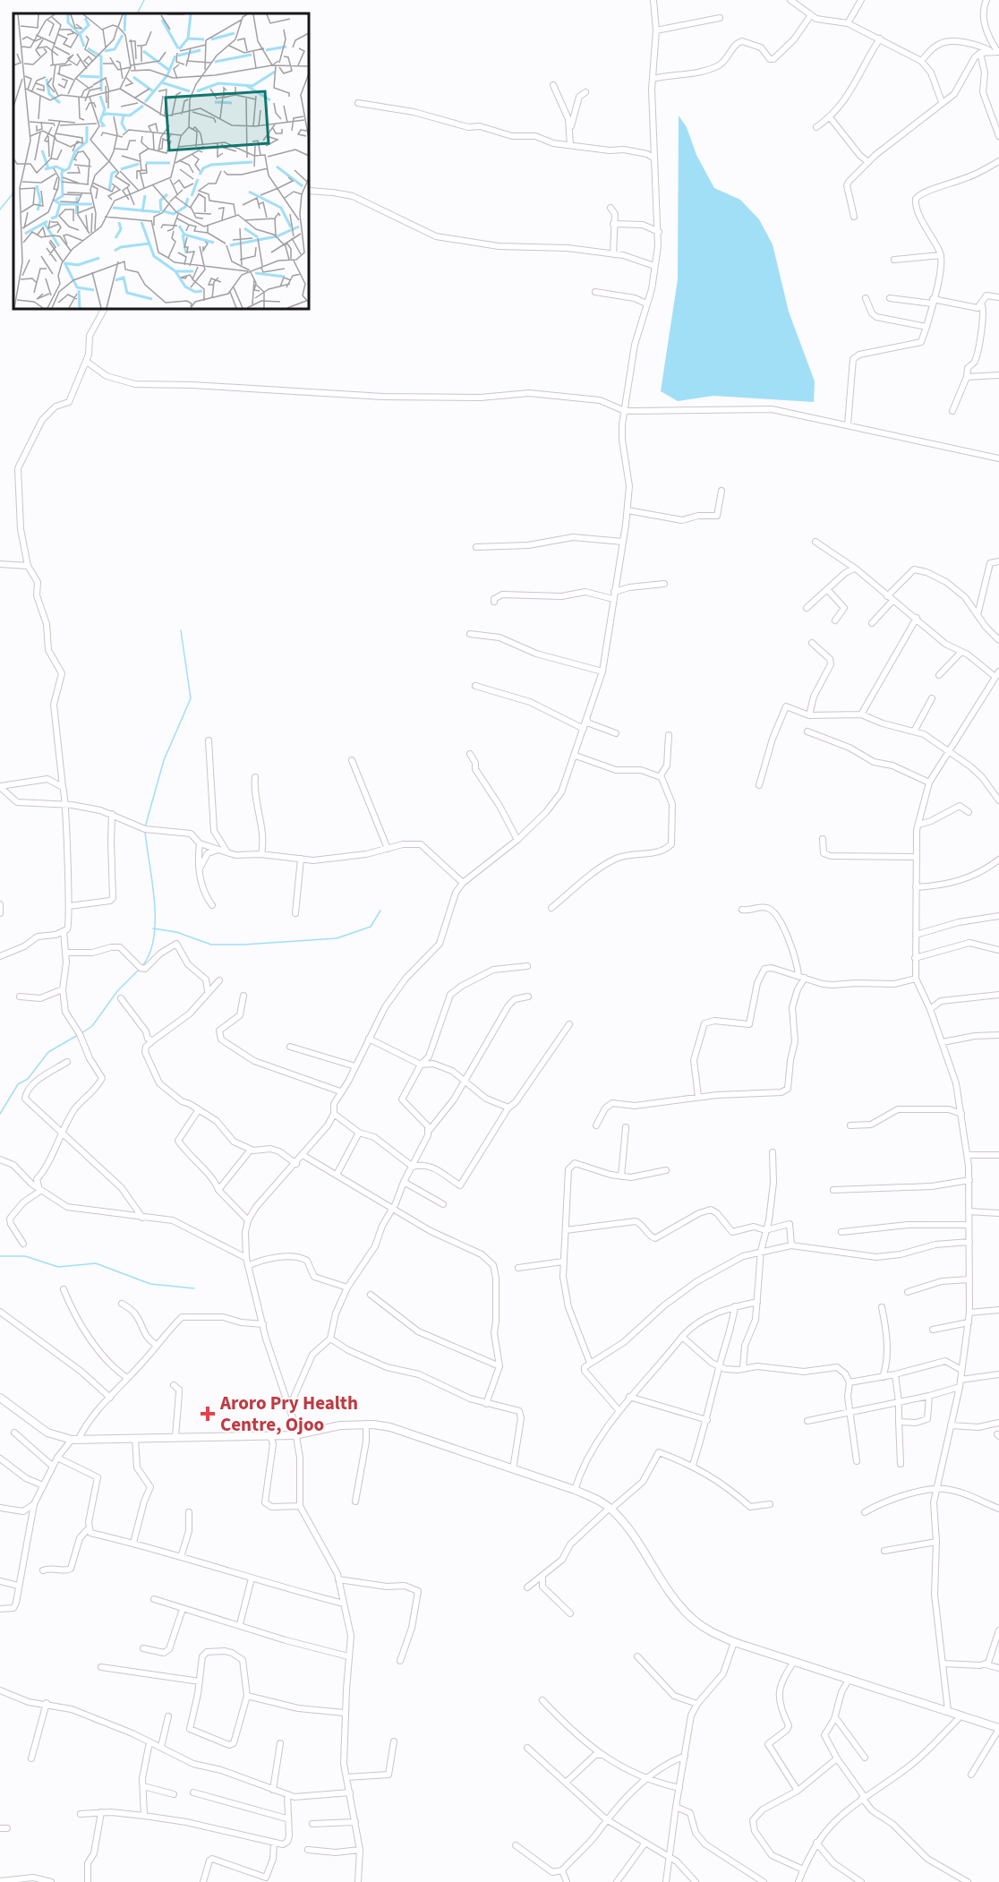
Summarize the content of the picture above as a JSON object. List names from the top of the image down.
{
  "places": {
    "health": ["Aroro Pry Health Centre, Ojoo"]
  }
}
